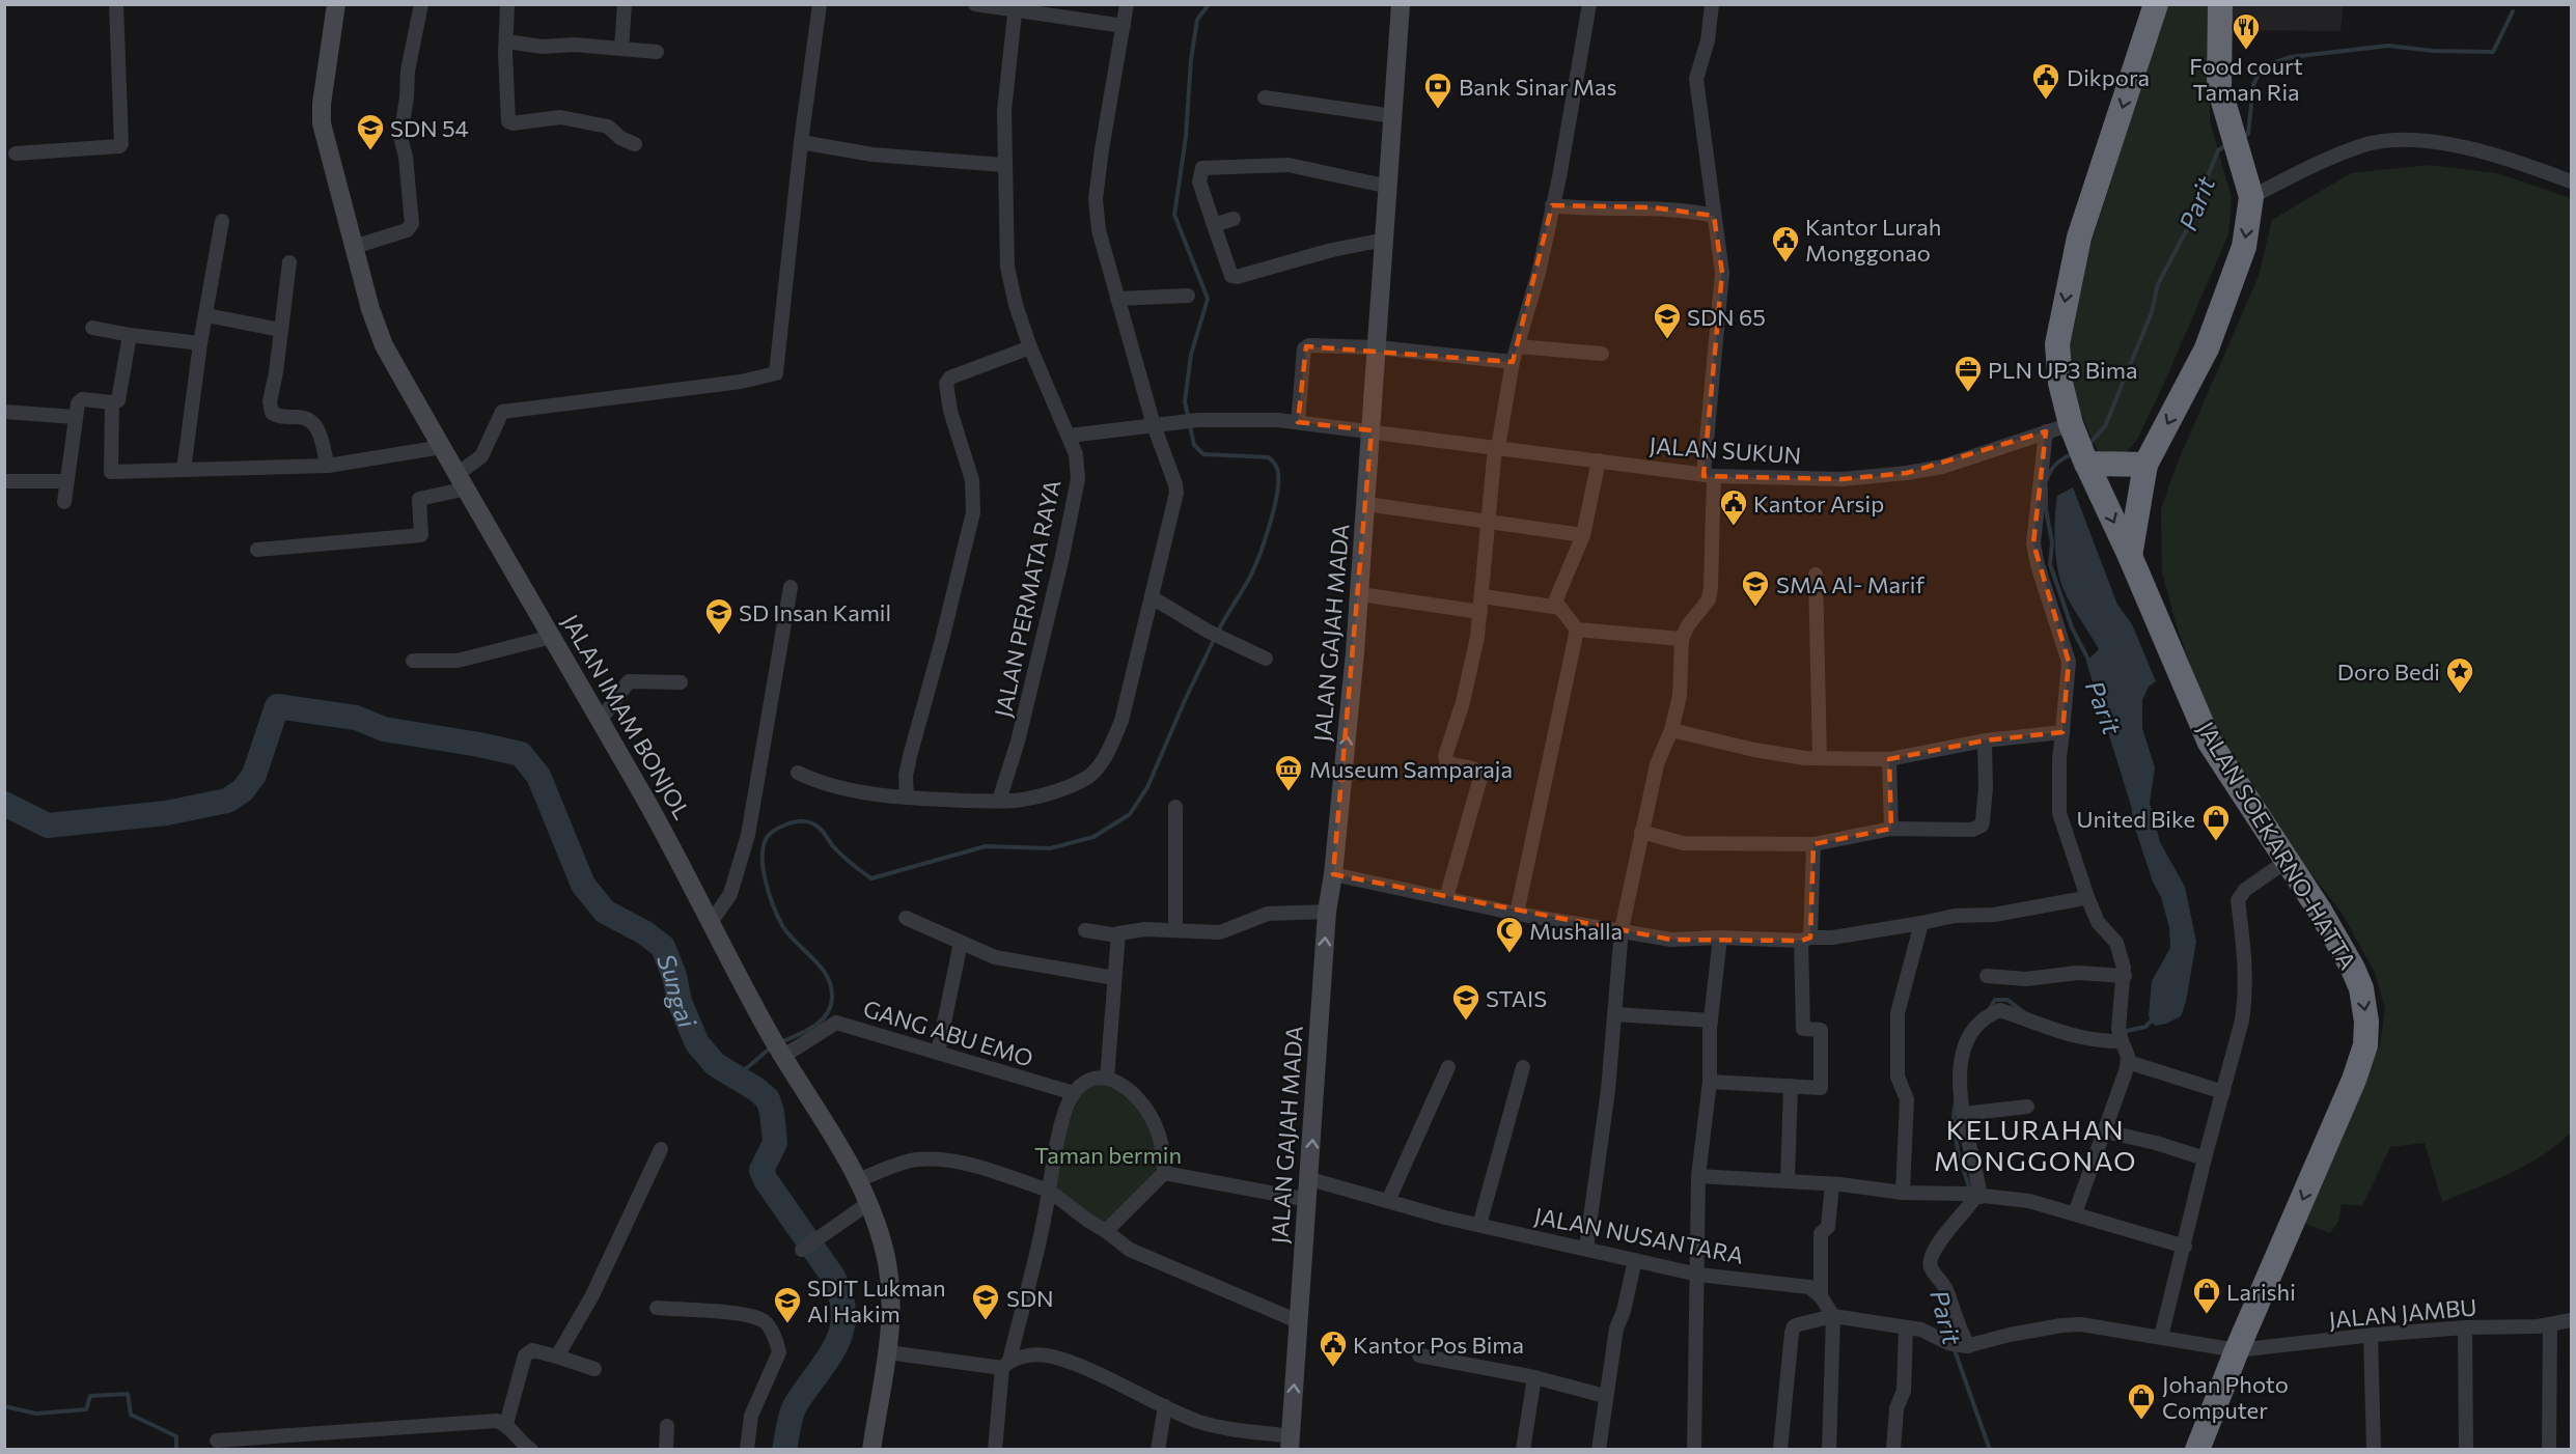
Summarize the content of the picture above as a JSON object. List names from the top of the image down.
{
  "streets": {
    "highway": ["JALAN SOEKARNO-HATTA"],
    "street": [
      "JALAN SUKUN",
      "JALAN PERMATA RAYA",
      "JALAN GAJAH MADA",
      "JALAN IMAM BONJOL",
      "GANG ABU EMO",
      "JALAN NUSANTARA",
      "JALAN JAMBU"
    ]
  },
  "crossings": [
    ["JALAN SUKUN", "JALAN PERMATA RAYA"],
    ["JALAN SUKUN", "JALAN GAJAH MADA"],
    ["JALAN SUKUN", "JALAN SOEKARNO-HATTA"],
    ["JALAN GAJAH MADA", "JALAN NUSANTARA"],
    ["JALAN IMAM BONJOL", "GANG ABU EMO"],
    ["JALAN SOEKARNO-HATTA", "JALAN JAMBU"]
  ],
  "districts": ["KELURAHAN MONGGONAO"],
  "water": ["Parit", "Sungai"],
  "parks": ["Taman bermin"],
  "places": {
    "restaurant": ["Food court Taman Ria"],
    "public building": [
      "Dikpora",
      "Kantor Lurah Monggonao",
      "Kantor Arsip",
      "Kantor Pos Bima"
    ],
    "bank": ["Bank Sinar Mas"],
    "school or university": [
      "SDN 54",
      "SDN 65",
      "SMA Al- Marif",
      "SD Insan Kamil",
      "STAIS",
      "SDN",
      "SDIT Lukman Al Hakim"
    ],
    "office": ["PLN UP3 Bima"],
    "place": ["Doro Bedi"],
    "museum": ["Museum Samparaja"],
    "shop": ["United Bike", "Larishi", "Johan Photo Computer"],
    "mosque": ["Mushalla"]
  }
}
